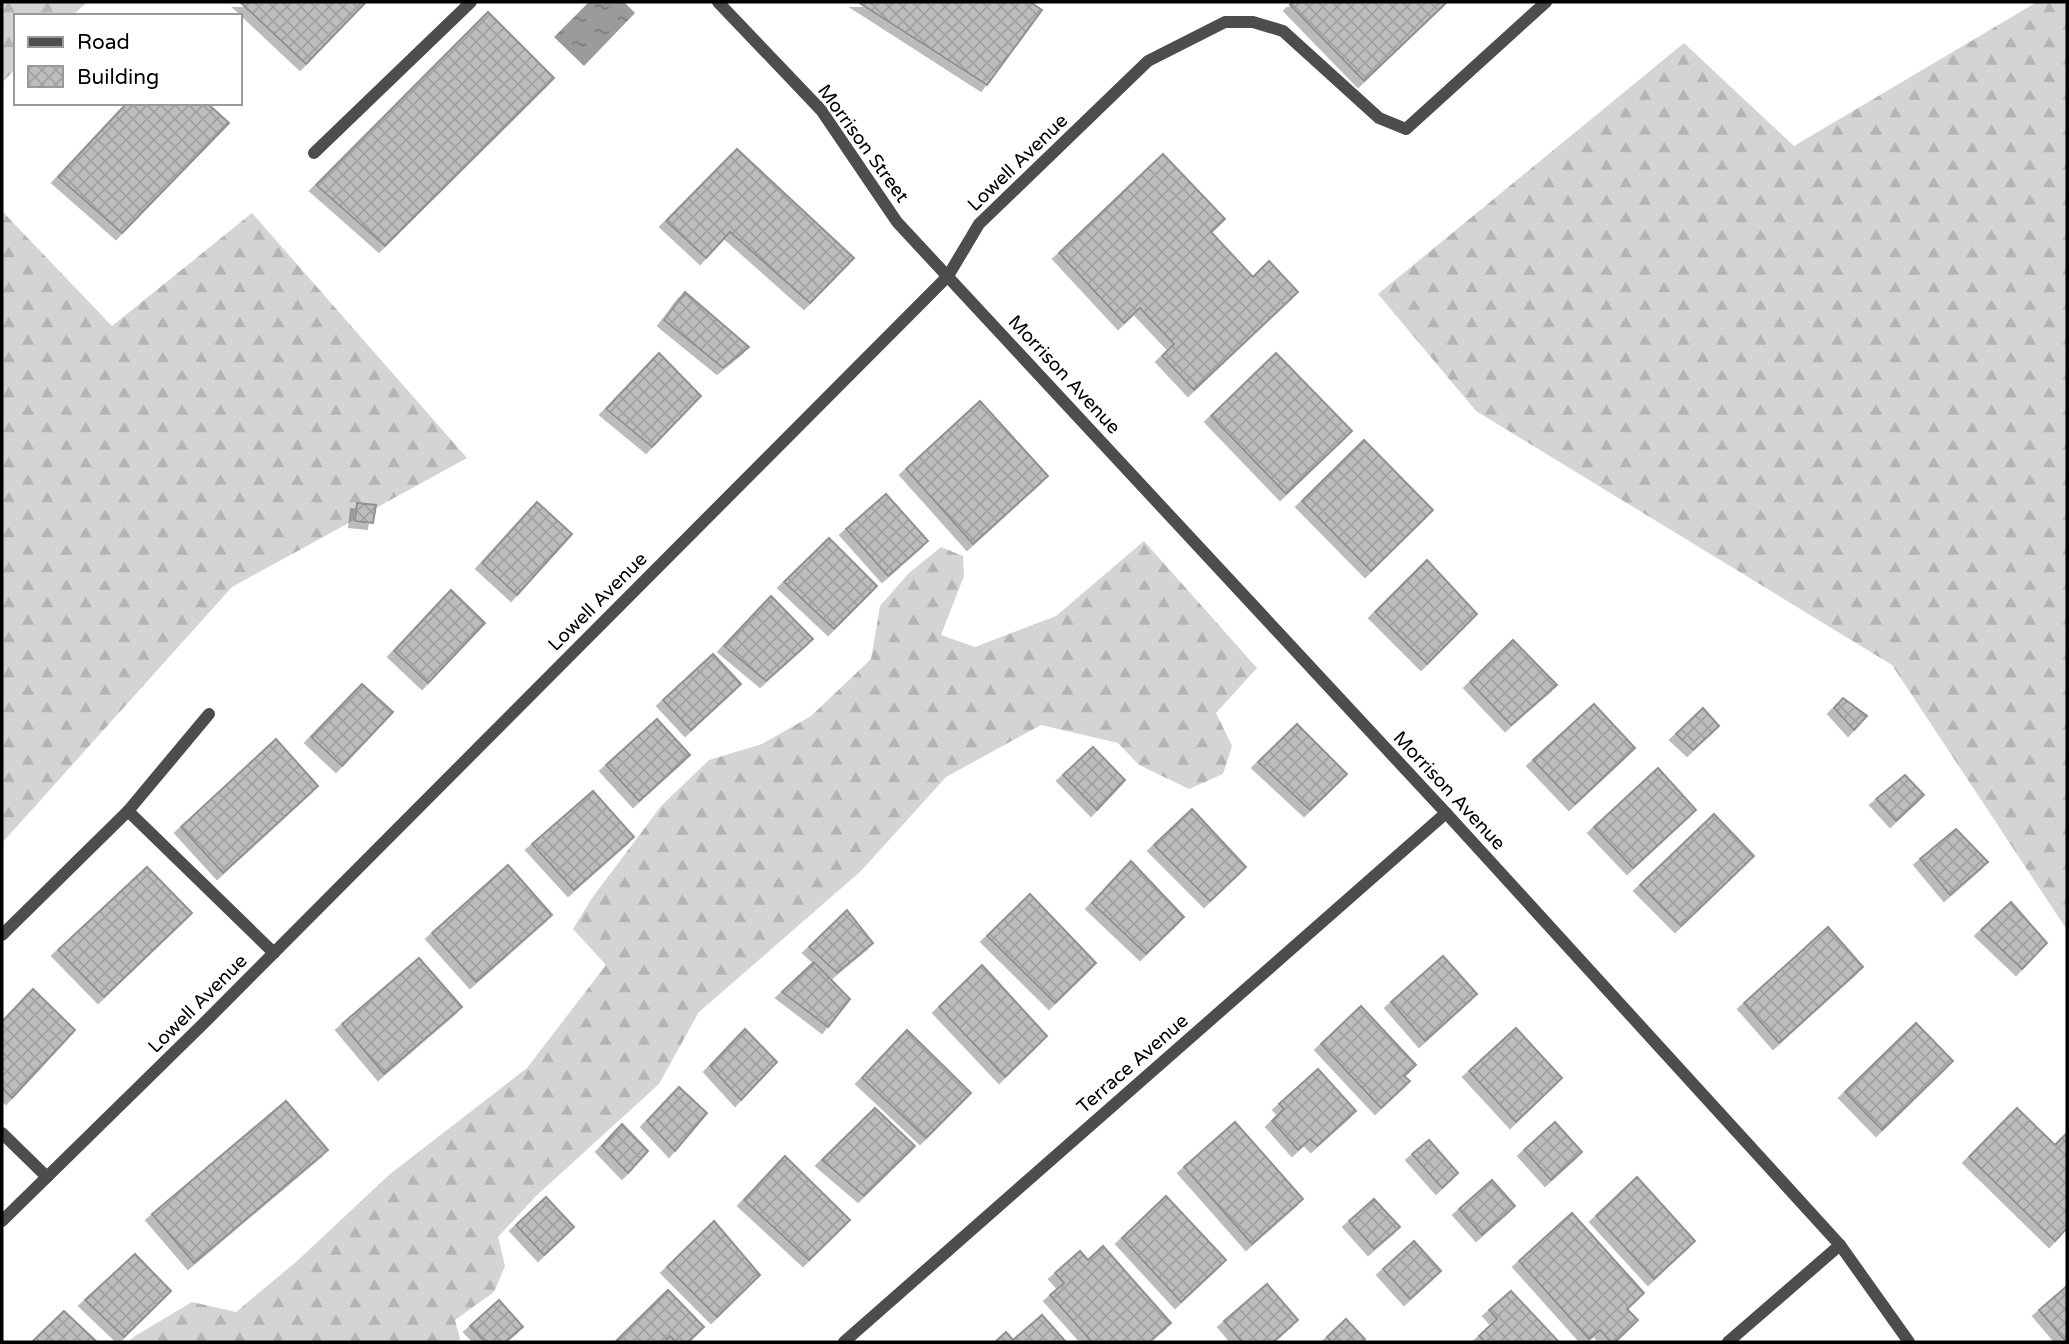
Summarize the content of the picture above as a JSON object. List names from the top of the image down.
{
  "streets": {
    "street": [
      "Morrison Street",
      "Lowell Avenue",
      "Morrison Avenue",
      "Terrace Avenue"
    ]
  },
  "crossings": [
    ["Morrison Street", "Lowell Avenue"],
    ["Morrison Street", "Morrison Avenue"],
    ["Lowell Avenue", "Morrison Avenue"],
    ["Morrison Avenue", "Terrace Avenue"]
  ],
  "legend": ["Road", "Building"]
}
